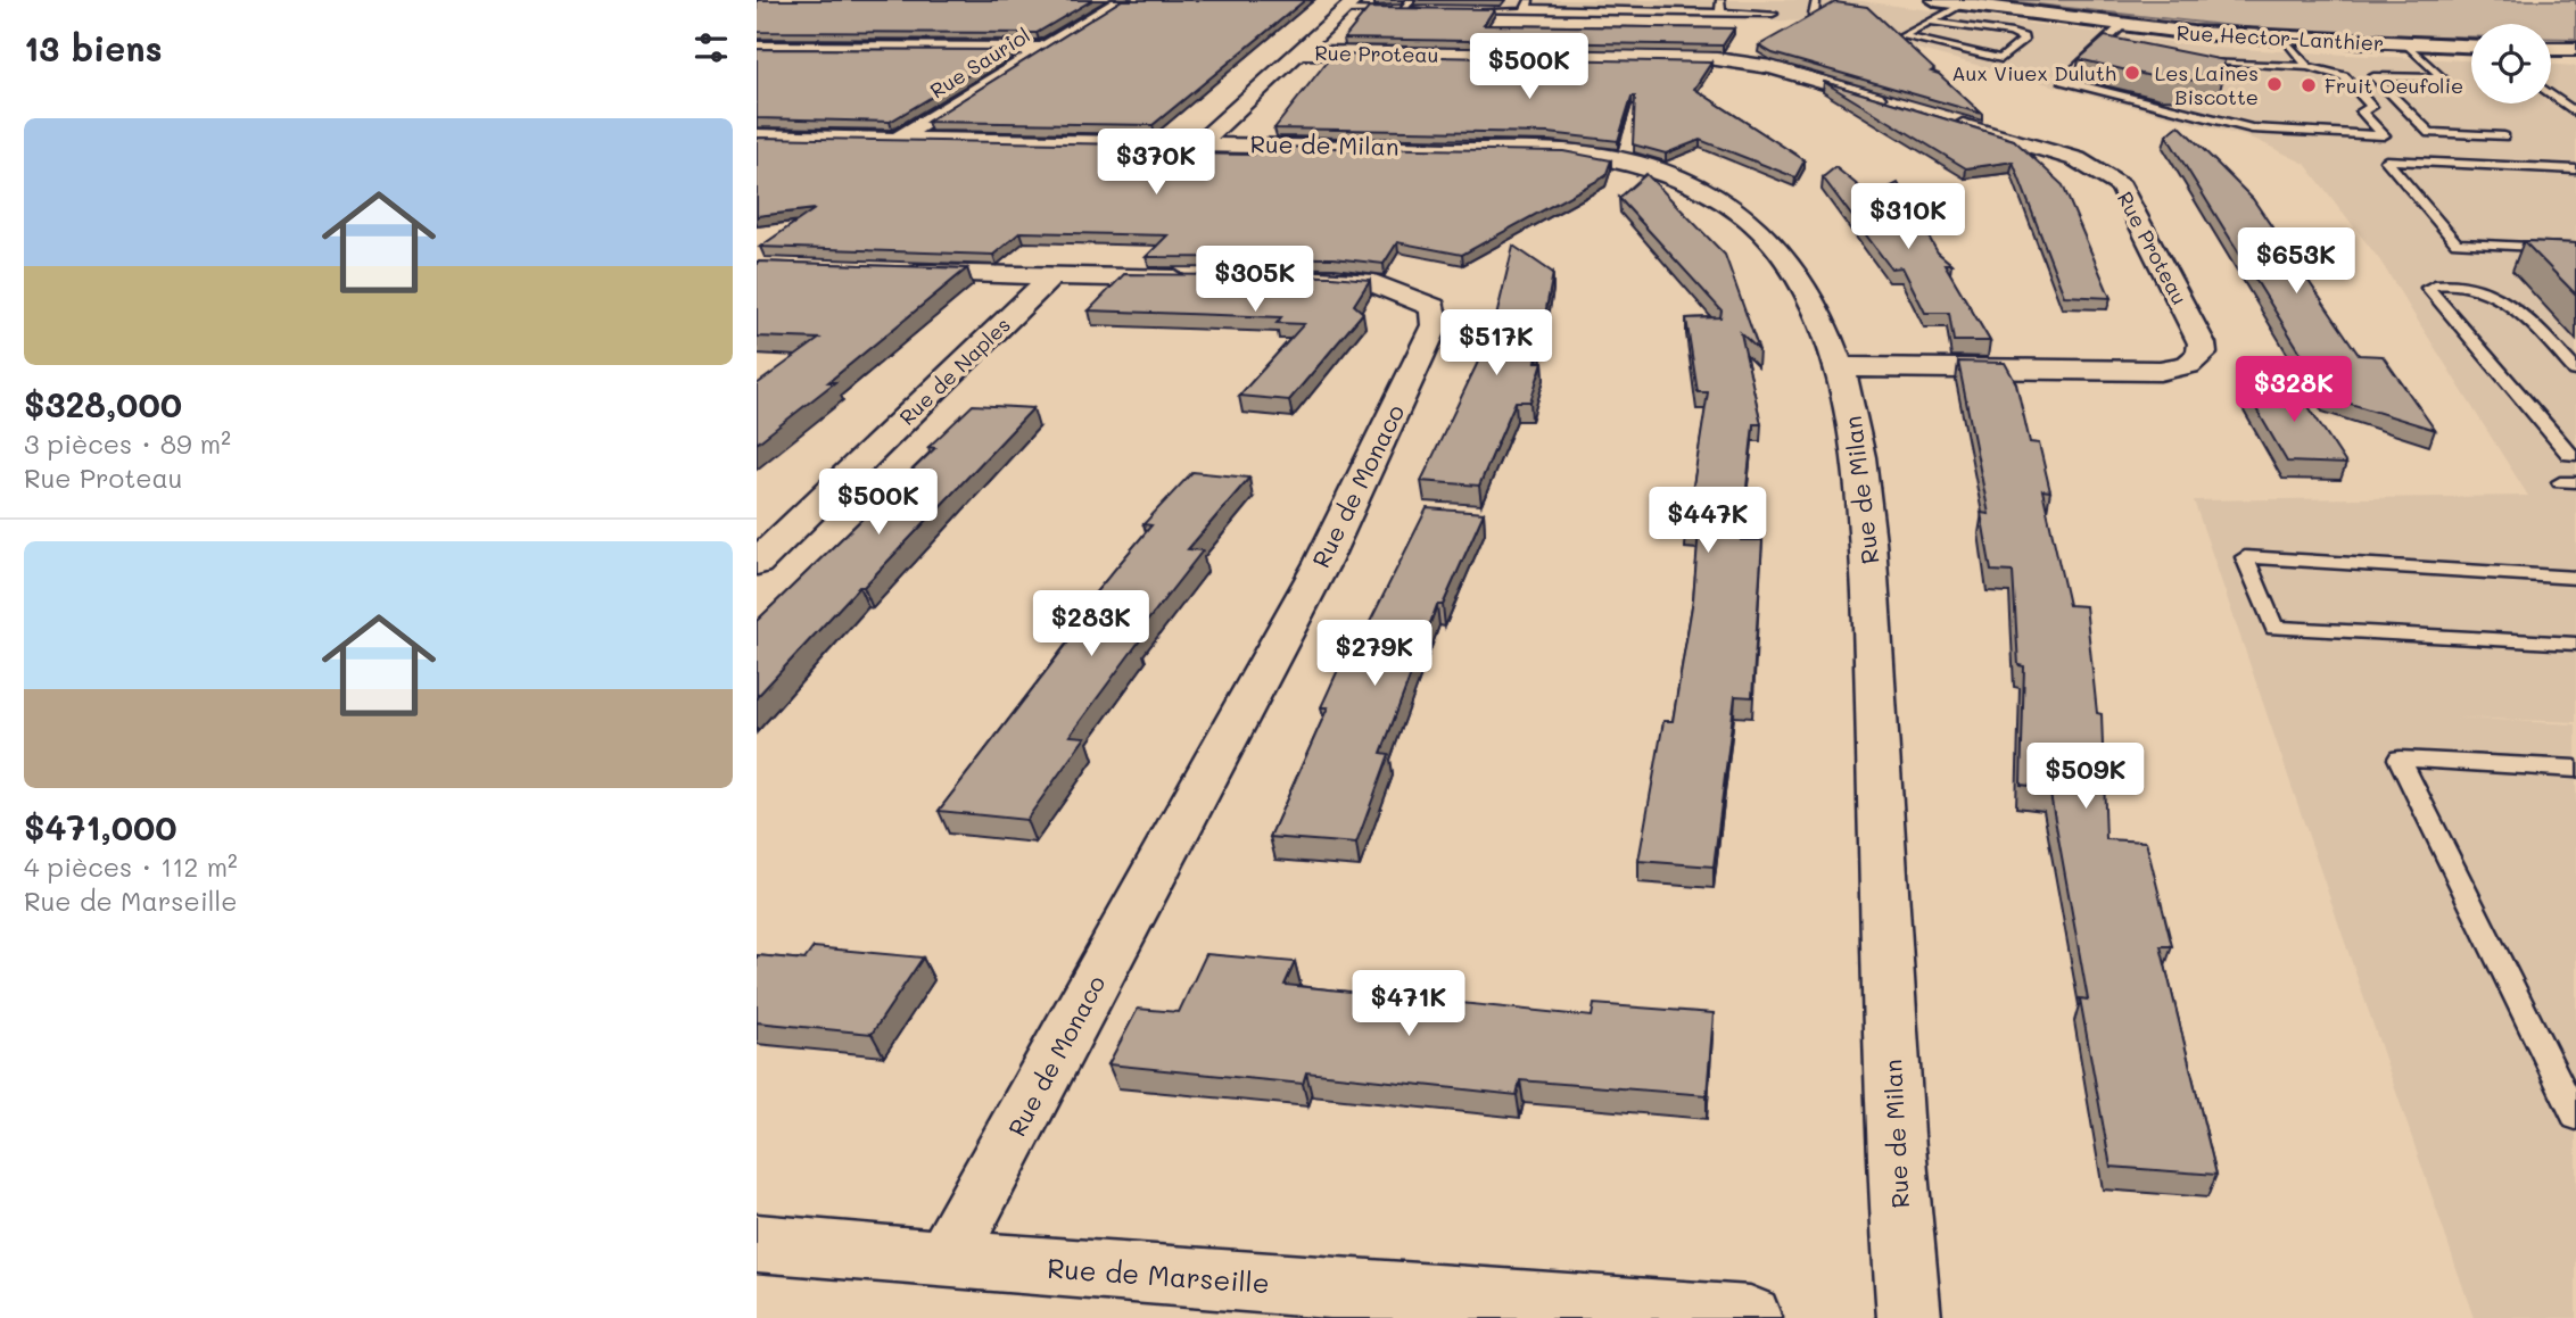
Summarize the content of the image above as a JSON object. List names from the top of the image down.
{
  "streets": {
    "street": [
      "Rue Hector-Lanthier",
      "Rue Proteau",
      "Rue Sauriol",
      "Rue de Milan",
      "Rue de Naples",
      "Rue de Monaco",
      "Rue de Marseille"
    ]
  },
  "crossings": [
    ["Rue Proteau", "Rue de Milan"],
    ["Rue Sauriol", "Rue de Milan"],
    ["Rue de Monaco", "Rue de Marseille"]
  ],
  "places": ["Aux Viuex Duluth", "Les Laines Biscotte", "Fruit Oeufolie"],
  "page": {
    "heading": "13 biens",
    "price": [
      "$500K",
      "$370K",
      "$310K",
      "$653K",
      "$305K",
      "$517K",
      "$328K",
      "$500K",
      "$447K",
      "$283K",
      "$279K",
      "$509K",
      "$471K"
    ],
    "list": [
      {
        "name": "$328,000",
        "note": "3 pièces · 89 m² · Rue Proteau"
      },
      {
        "name": "$471,000",
        "note": "4 pièces · 112 m² · Rue de Marseille"
      }
    ]
  }
}
